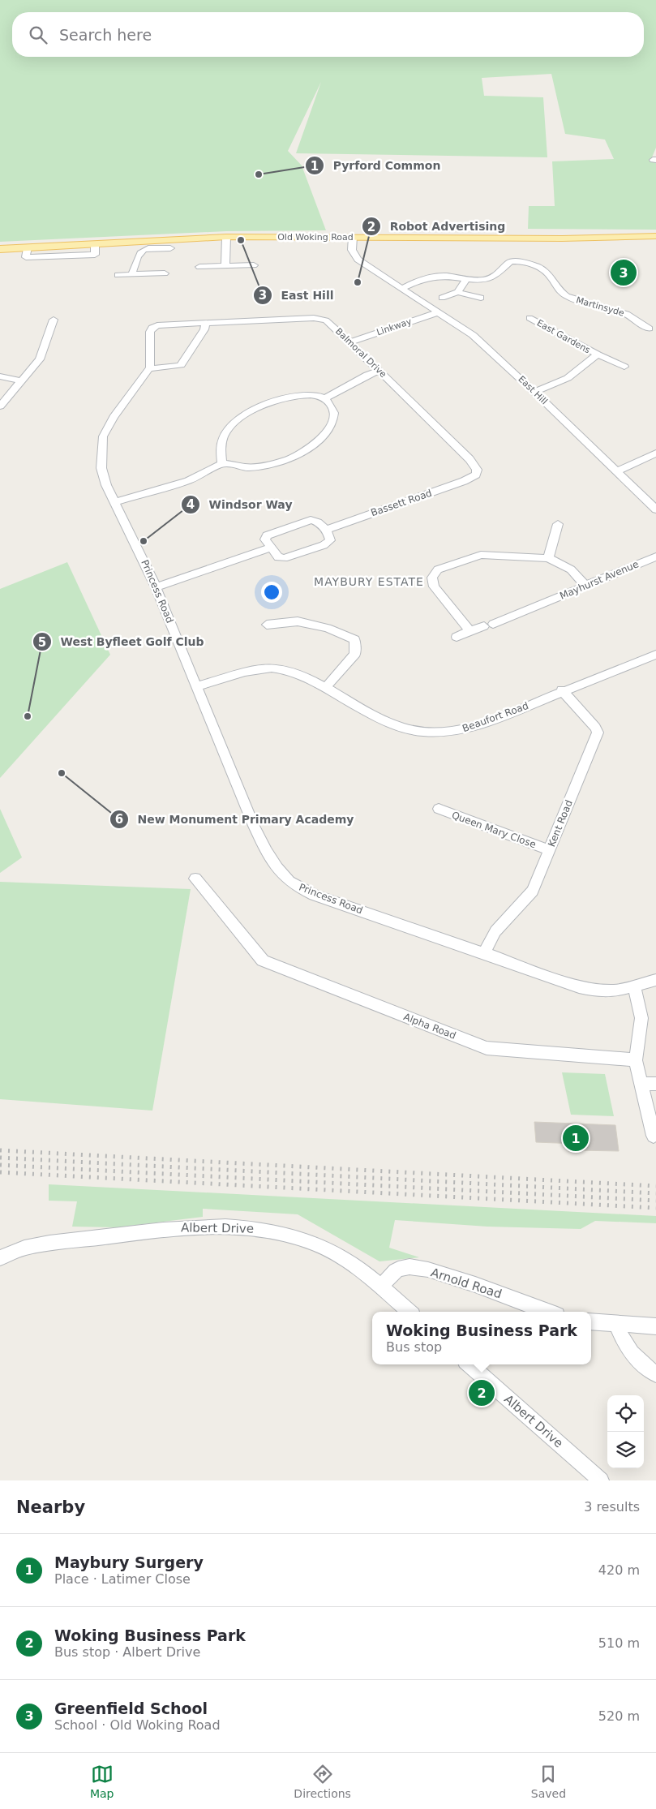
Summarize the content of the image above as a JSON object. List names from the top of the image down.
{
  "streets": {
    "main road": ["Old Woking Road"],
    "street": [
      "Martinsyde",
      "Linkway",
      "East Gardens",
      "Balmoral Drive",
      "East Hill",
      "Bassett Road",
      "Mayhurst Avenue",
      "Princess Road",
      "Beaufort Road",
      "Kent Road",
      "Queen Mary Close",
      "Alpha Road",
      "Albert Drive",
      "Arnold Road"
    ]
  },
  "crossings": [
    ["Old Woking Road", "East Hill"],
    ["Martinsyde", "East Hill"],
    ["Linkway", "Balmoral Drive"],
    ["Linkway", "East Hill"],
    ["East Gardens", "East Hill"],
    ["Balmoral Drive", "Bassett Road"],
    ["Princess Road", "Beaufort Road"],
    ["Princess Road", "Kent Road"],
    ["Beaufort Road", "Kent Road"],
    ["Kent Road", "Queen Mary Close"],
    ["Albert Drive", "Arnold Road"]
  ],
  "districts": ["MAYBURY ESTATE"],
  "places": [
    "Pyrford Common",
    "East Hill",
    "Robot Advertising",
    "Windsor Way",
    "West Byfleet Golf Club",
    "New Monument Primary Academy"
  ],
  "page": {
    "search": "Search here",
    "pins": ["3", "1", "2"],
    "popup": ["Woking Business Park", "Bus stop"],
    "heading": ["Nearby", "3 results"],
    "list": [
      {
        "mark": "1",
        "name": "Maybury Surgery",
        "note": "Place · Latimer Close",
        "value": "420 m"
      },
      {
        "mark": "2",
        "name": "Woking Business Park",
        "note": "Bus stop · Albert Drive",
        "value": "510 m"
      },
      {
        "mark": "3",
        "name": "Greenfield School",
        "note": "School · Old Woking Road",
        "value": "520 m"
      }
    ],
    "nav": ["Map", "Directions", "Saved"]
  }
}
